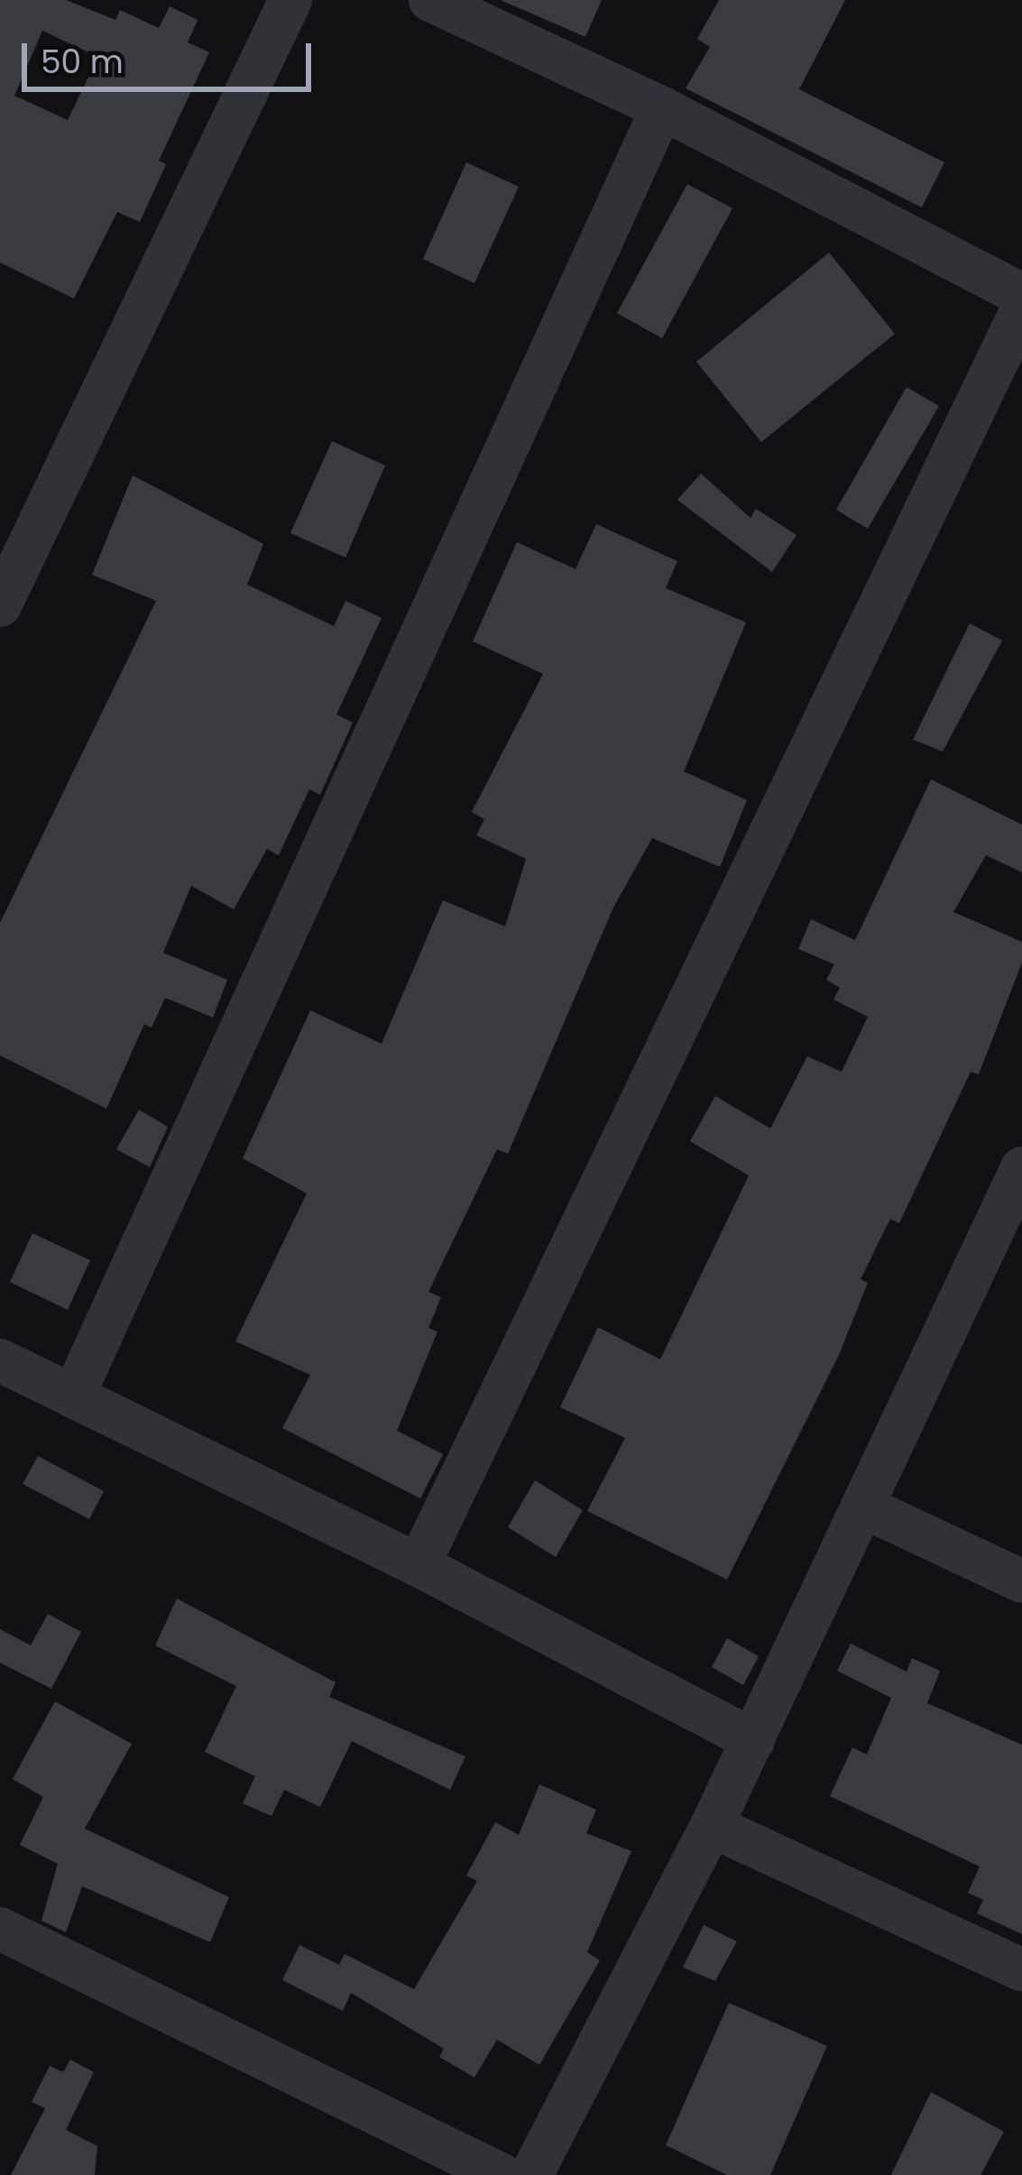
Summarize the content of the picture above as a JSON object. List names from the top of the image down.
{
  "scale_bar": "50 m"
}
